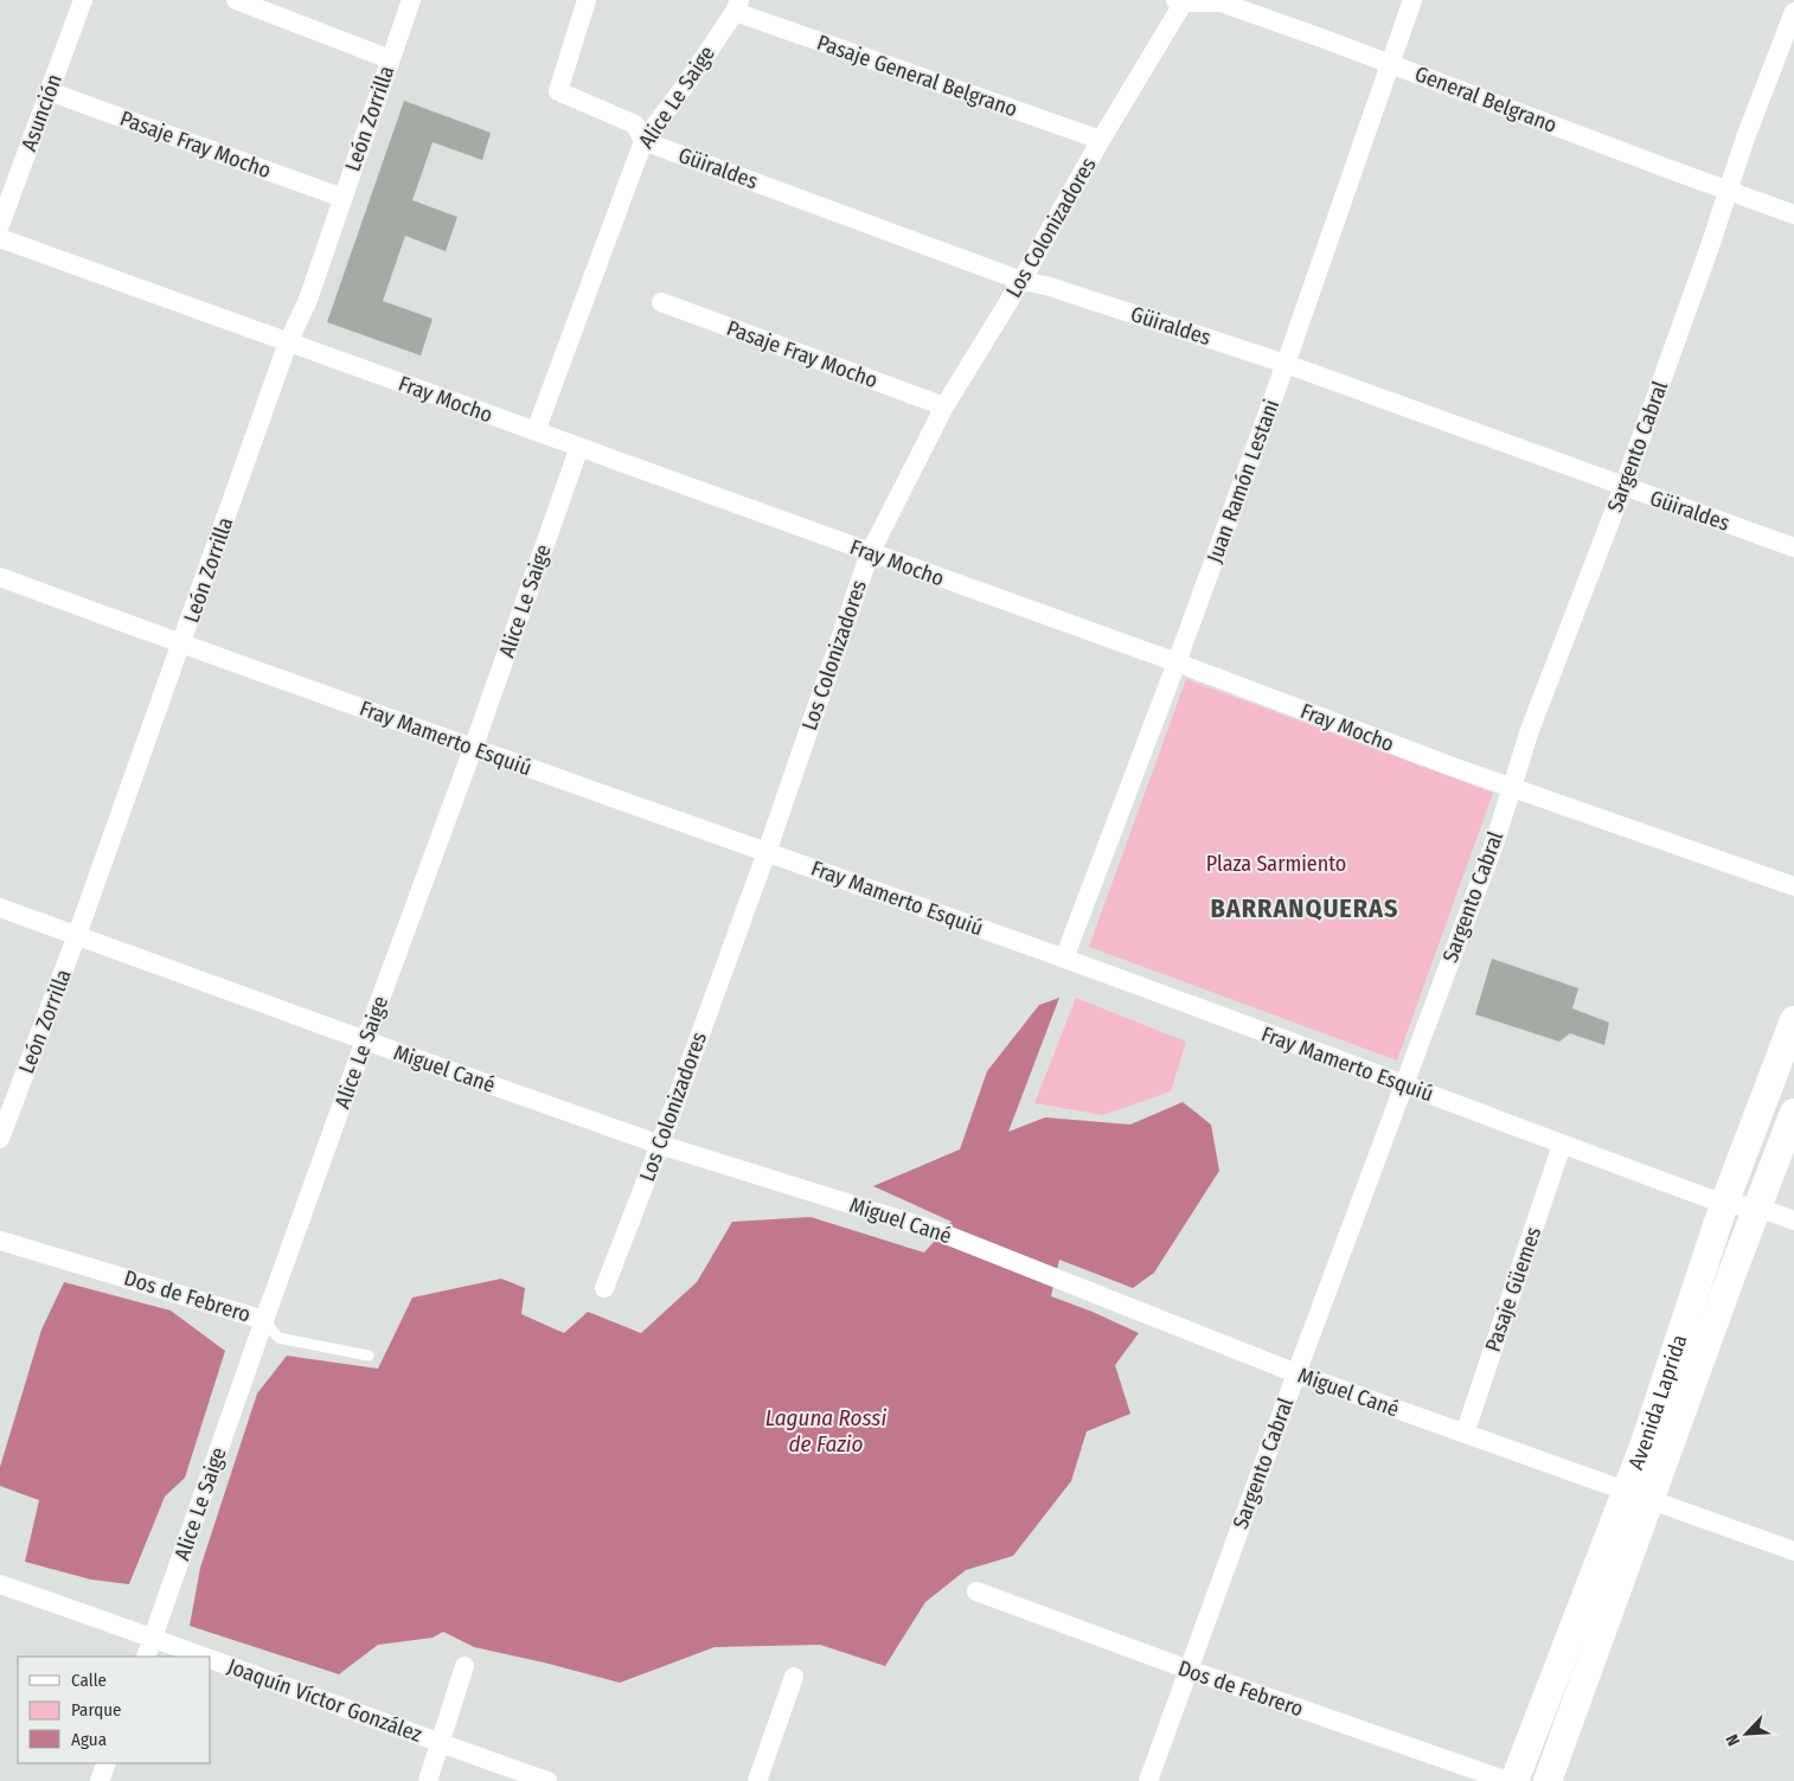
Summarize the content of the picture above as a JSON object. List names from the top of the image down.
{
  "streets": {
    "main road": ["Avenida Laprida"],
    "street": [
      "Pasaje General Belgrano",
      "Alice Le Saige",
      "General Belgrano",
      "Asunción",
      "León Zorrilla",
      "Pasaje Fray Mocho",
      "Güiraldes",
      "Los Colonizadores",
      "Fray Mocho",
      "Sargento Cabral",
      "Juan Ramón Lestani",
      "Fray Mamerto Esquiú",
      "Miguel Cané",
      "Pasaje Güemes",
      "Dos de Febrero",
      "Joaquín Víctor González"
    ]
  },
  "crossings": [
    ["Pasaje General Belgrano", "Alice Le Saige"],
    ["Pasaje General Belgrano", "Los Colonizadores"],
    ["Alice Le Saige", "Güiraldes"],
    ["Alice Le Saige", "Fray Mocho"],
    ["Alice Le Saige", "Fray Mamerto Esquiú"],
    ["Alice Le Saige", "Miguel Cané"],
    ["Alice Le Saige", "Dos de Febrero"],
    ["Alice Le Saige", "Joaquín Víctor González"],
    ["General Belgrano", "Los Colonizadores"],
    ["General Belgrano", "Sargento Cabral"],
    ["General Belgrano", "Juan Ramón Lestani"],
    ["Asunción", "Pasaje Fray Mocho"],
    ["León Zorrilla", "Pasaje Fray Mocho"],
    ["León Zorrilla", "Fray Mocho"],
    ["León Zorrilla", "Fray Mamerto Esquiú"],
    ["León Zorrilla", "Miguel Cané"],
    ["Pasaje Fray Mocho", "Los Colonizadores"],
    ["Güiraldes", "Los Colonizadores"],
    ["Güiraldes", "Sargento Cabral"],
    ["Güiraldes", "Juan Ramón Lestani"],
    ["Los Colonizadores", "Fray Mocho"],
    ["Los Colonizadores", "Fray Mamerto Esquiú"],
    ["Los Colonizadores", "Miguel Cané"],
    ["Fray Mocho", "Sargento Cabral"],
    ["Fray Mocho", "Juan Ramón Lestani"],
    ["Sargento Cabral", "Fray Mamerto Esquiú"],
    ["Sargento Cabral", "Miguel Cané"],
    ["Sargento Cabral", "Dos de Febrero"],
    ["Juan Ramón Lestani", "Fray Mamerto Esquiú"],
    ["Fray Mamerto Esquiú", "Pasaje Güemes"],
    ["Fray Mamerto Esquiú", "Avenida Laprida"],
    ["Miguel Cané", "Pasaje Güemes"],
    ["Miguel Cané", "Avenida Laprida"]
  ],
  "districts": ["BARRANQUERAS"],
  "water": ["Laguna Rossi de Fazio"],
  "parks": ["Plaza Sarmiento"],
  "legend": ["Calle", "Parque", "Agua"],
  "north": "bottom left"
}
